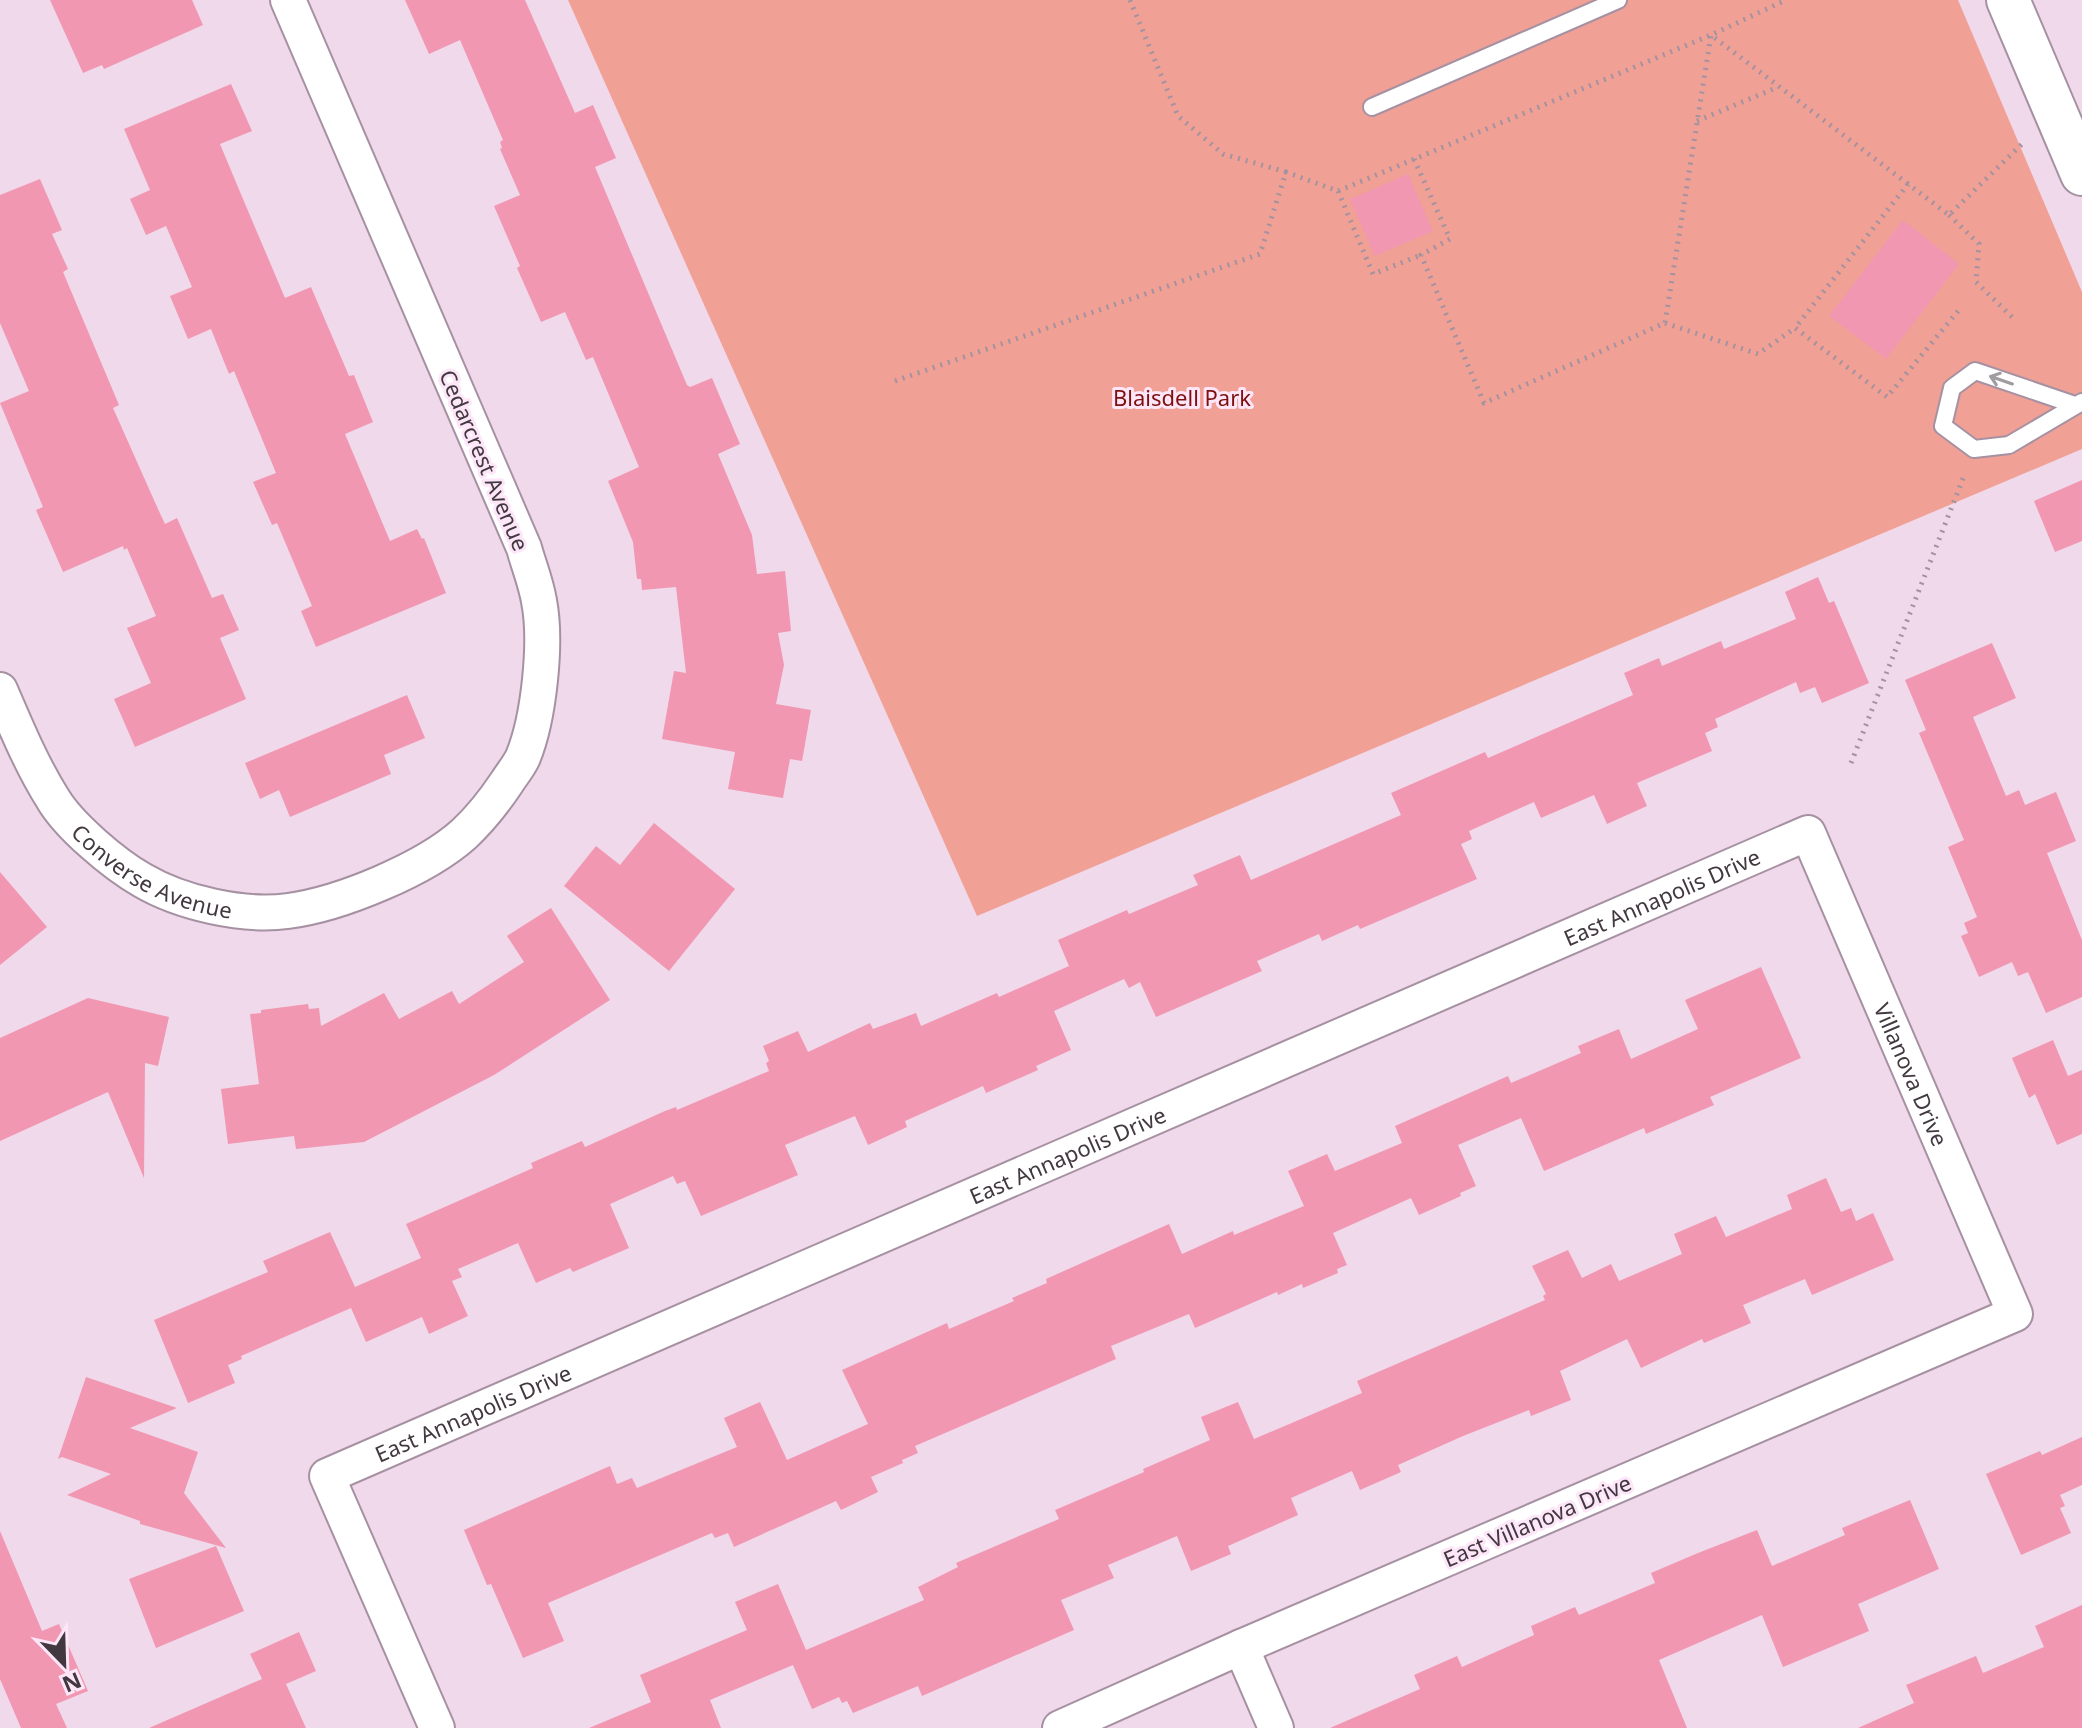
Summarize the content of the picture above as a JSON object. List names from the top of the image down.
{
  "streets": {
    "street": [
      "Cedarcrest Avenue",
      "Converse Avenue",
      "East Annapolis Drive",
      "Villanova Drive",
      "East Villanova Drive"
    ]
  },
  "crossings": [
    ["Cedarcrest Avenue", "Converse Avenue"],
    ["East Annapolis Drive", "Villanova Drive"],
    ["Villanova Drive", "East Villanova Drive"]
  ],
  "parks": ["Blaisdell Park"],
  "north": "bottom right"
}
